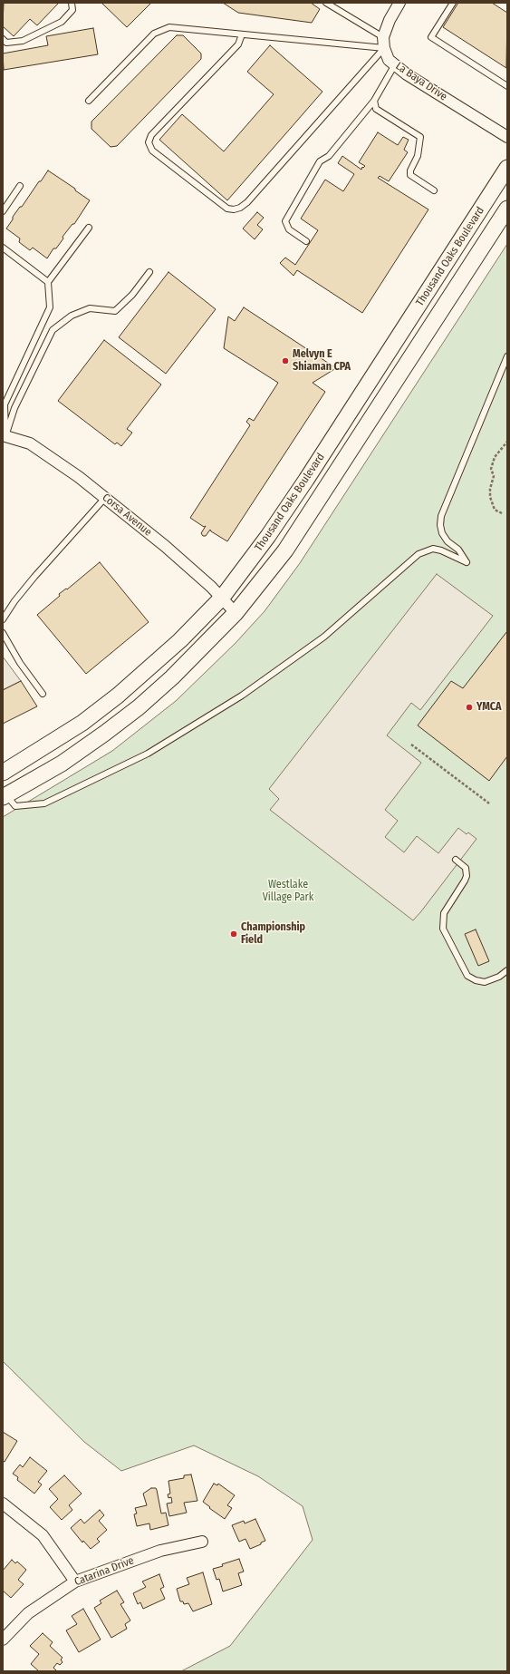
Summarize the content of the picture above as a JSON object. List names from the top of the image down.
{
  "streets": {
    "main road": ["Thousand Oaks Boulevard"],
    "street": ["La Baya Drive", "Corsa Avenue", "Catarina Drive"]
  },
  "crossings": [
    ["Thousand Oaks Boulevard", "Corsa Avenue"]
  ],
  "parks": ["Westlake Village Park"],
  "places": ["Melvyn E Shiaman CPA", "YMCA", "Championship Field"]
}
